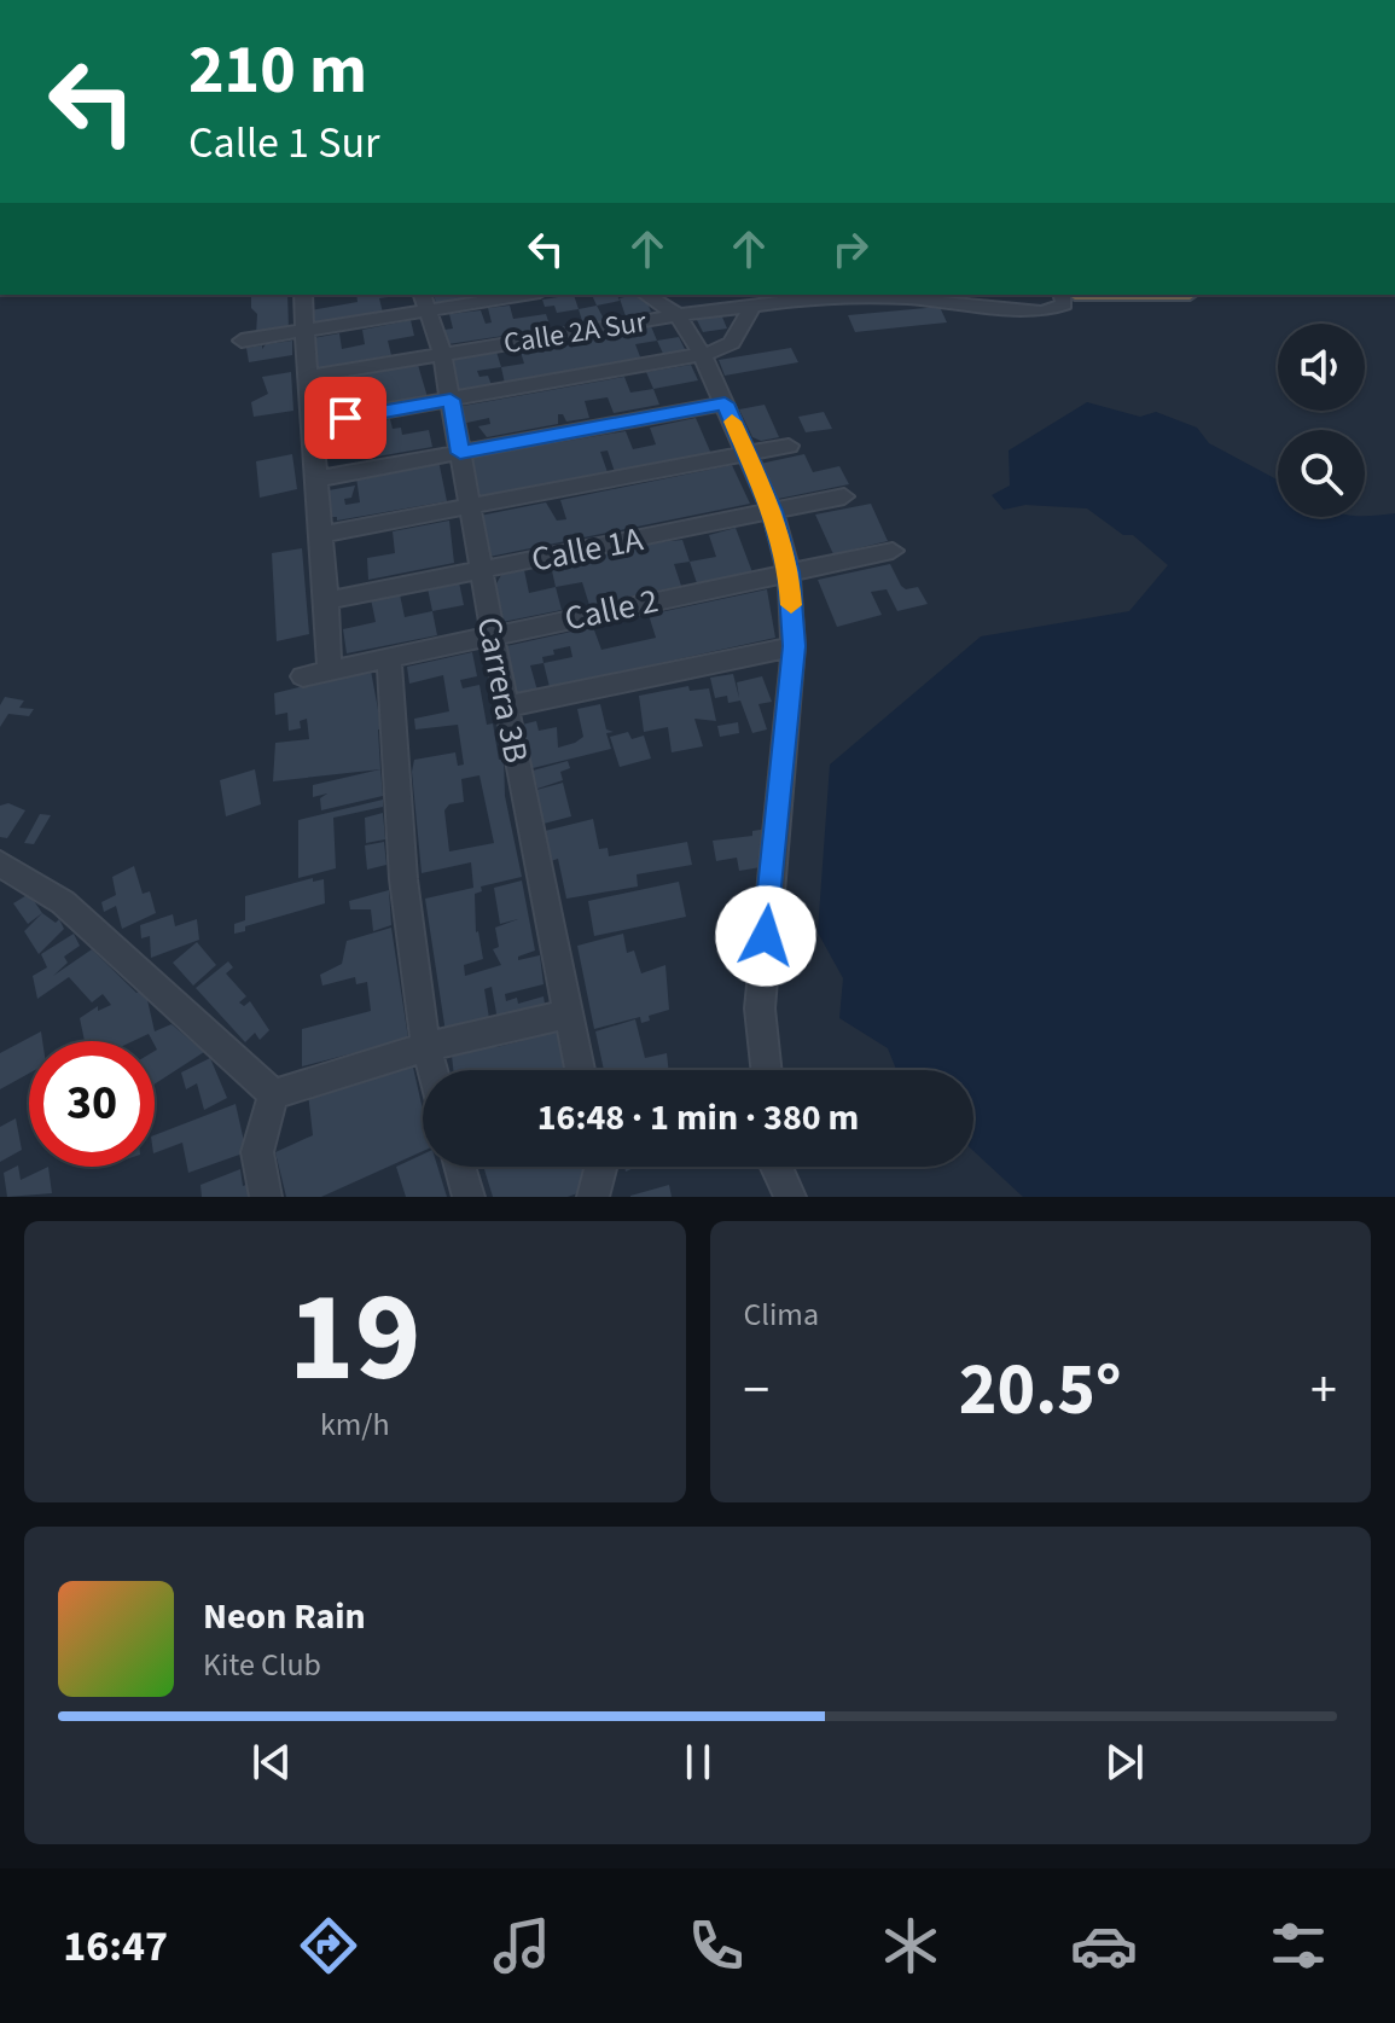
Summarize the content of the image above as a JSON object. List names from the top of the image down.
{
  "streets": {
    "street": [
      "Calle 2A Sur",
      "Calle 1A",
      "Calle 2",
      "Carrera 3B"
    ]
  },
  "crossings": [
    ["Calle 2A Sur", "Carrera 3B"],
    ["Calle 1A", "Carrera 3B"],
    ["Calle 2", "Carrera 3B"]
  ],
  "page": {
    "turn": ["210 m", "Calle 1 Sur"],
    "limit": "30",
    "trip": "16:48 · 1 min · 380 m",
    "tile": [
      ["19", "km/h"],
      "Clima"
    ],
    "heat": ["−", "20.5°", "+"],
    "song": ["Neon Rain", "Kite Club"],
    "tabs": "16:47"
  }
}
